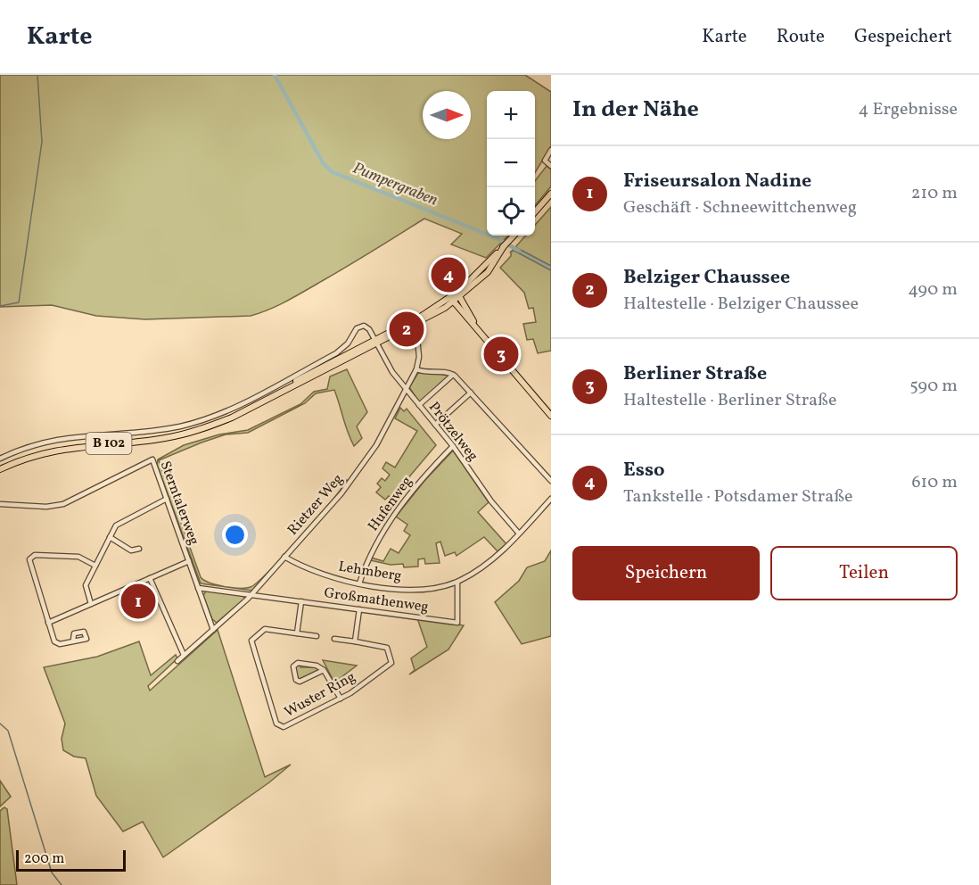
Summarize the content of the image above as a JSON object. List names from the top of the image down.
{
  "streets": {
    "main road": ["B 102"],
    "street": [
      "Prötzelweg",
      "Sterntalerweg",
      "Hufenweg",
      "Rietzer Weg",
      "Lehmberg",
      "Großmathenweg",
      "Wuster Ring"
    ]
  },
  "crossings": [
    ["Prötzelweg", "B 102"],
    ["Prötzelweg", "Hufenweg"],
    ["Prötzelweg", "Rietzer Weg"],
    ["Prötzelweg", "Lehmberg"],
    ["Sterntalerweg", "Rietzer Weg"],
    ["Hufenweg", "Lehmberg"],
    ["Rietzer Weg", "Lehmberg"],
    ["Rietzer Weg", "Großmathenweg"],
    ["Lehmberg", "Großmathenweg"]
  ],
  "water": ["Pumpergraben"],
  "scale_bar": "200 m",
  "north": "right",
  "page": {
    "header": "Karte",
    "nav": ["Karte", "Route", "Gespeichert"],
    "heading": ["In der Nähe", "4 Ergebnisse"],
    "map_buttons": ["+", "−"],
    "list": [
      {
        "mark": "1",
        "name": "Friseursalon Nadine",
        "note": "Geschäft · Schneewittchenweg",
        "value": "210 m"
      },
      {
        "mark": "2",
        "name": "Belziger Chaussee",
        "note": "Haltestelle · Belziger Chaussee",
        "value": "490 m"
      },
      {
        "mark": "3",
        "name": "Berliner Straße",
        "note": "Haltestelle · Berliner Straße",
        "value": "590 m"
      },
      {
        "mark": "4",
        "name": "Esso",
        "note": "Tankstelle · Potsdamer Straße",
        "value": "610 m"
      }
    ],
    "pins": [
      "4",
      "2",
      "3",
      "1"
    ],
    "buttons": ["Speichern", "Teilen"],
    "scale": "200 m"
  }
}
